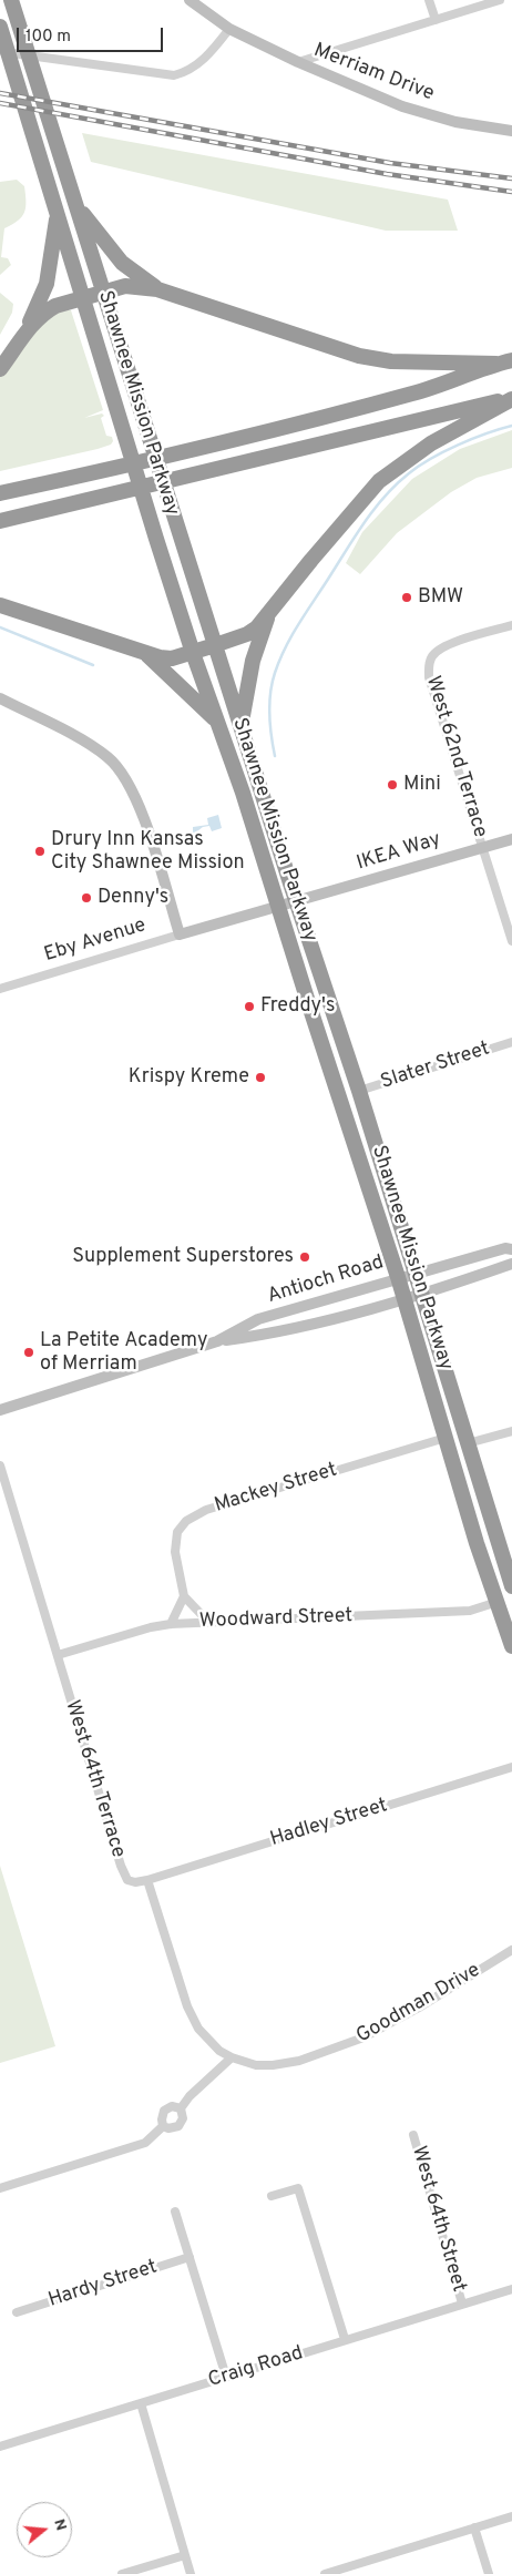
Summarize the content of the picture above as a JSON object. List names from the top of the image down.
{
  "streets": {
    "highway": ["Shawnee Mission Parkway"],
    "main road": [
      "Merriam Drive",
      "IKEA Way",
      "Eby Avenue",
      "Antioch Road"
    ],
    "street": [
      "West 62nd Terrace",
      "Slater Street",
      "Mackey Street",
      "Woodward Street",
      "West 64th Terrace",
      "Hadley Street",
      "Goodman Drive",
      "West 64th Street",
      "Hardy Street",
      "Craig Road"
    ]
  },
  "crossings": [
    ["Shawnee Mission Parkway", "IKEA Way"],
    ["Shawnee Mission Parkway", "Eby Avenue"],
    ["Shawnee Mission Parkway", "Slater Street"],
    ["Shawnee Mission Parkway", "Antioch Road"],
    ["Shawnee Mission Parkway", "Mackey Street"],
    ["Shawnee Mission Parkway", "Woodward Street"],
    ["West 62nd Terrace", "IKEA Way"],
    ["IKEA Way", "Eby Avenue"],
    ["Woodward Street", "West 64th Terrace"],
    ["West 64th Terrace", "Hadley Street"],
    ["West 64th Street", "Craig Road"]
  ],
  "places": [
    "BMW",
    "Mini",
    "Drury Inn Kansas City Shawnee Mission",
    "Denny's",
    "Freddy's",
    "Krispy Kreme",
    "Supplement Superstores",
    "La Petite Academy of Merriam"
  ],
  "scale_bar": "100 m",
  "north": "right"
}
